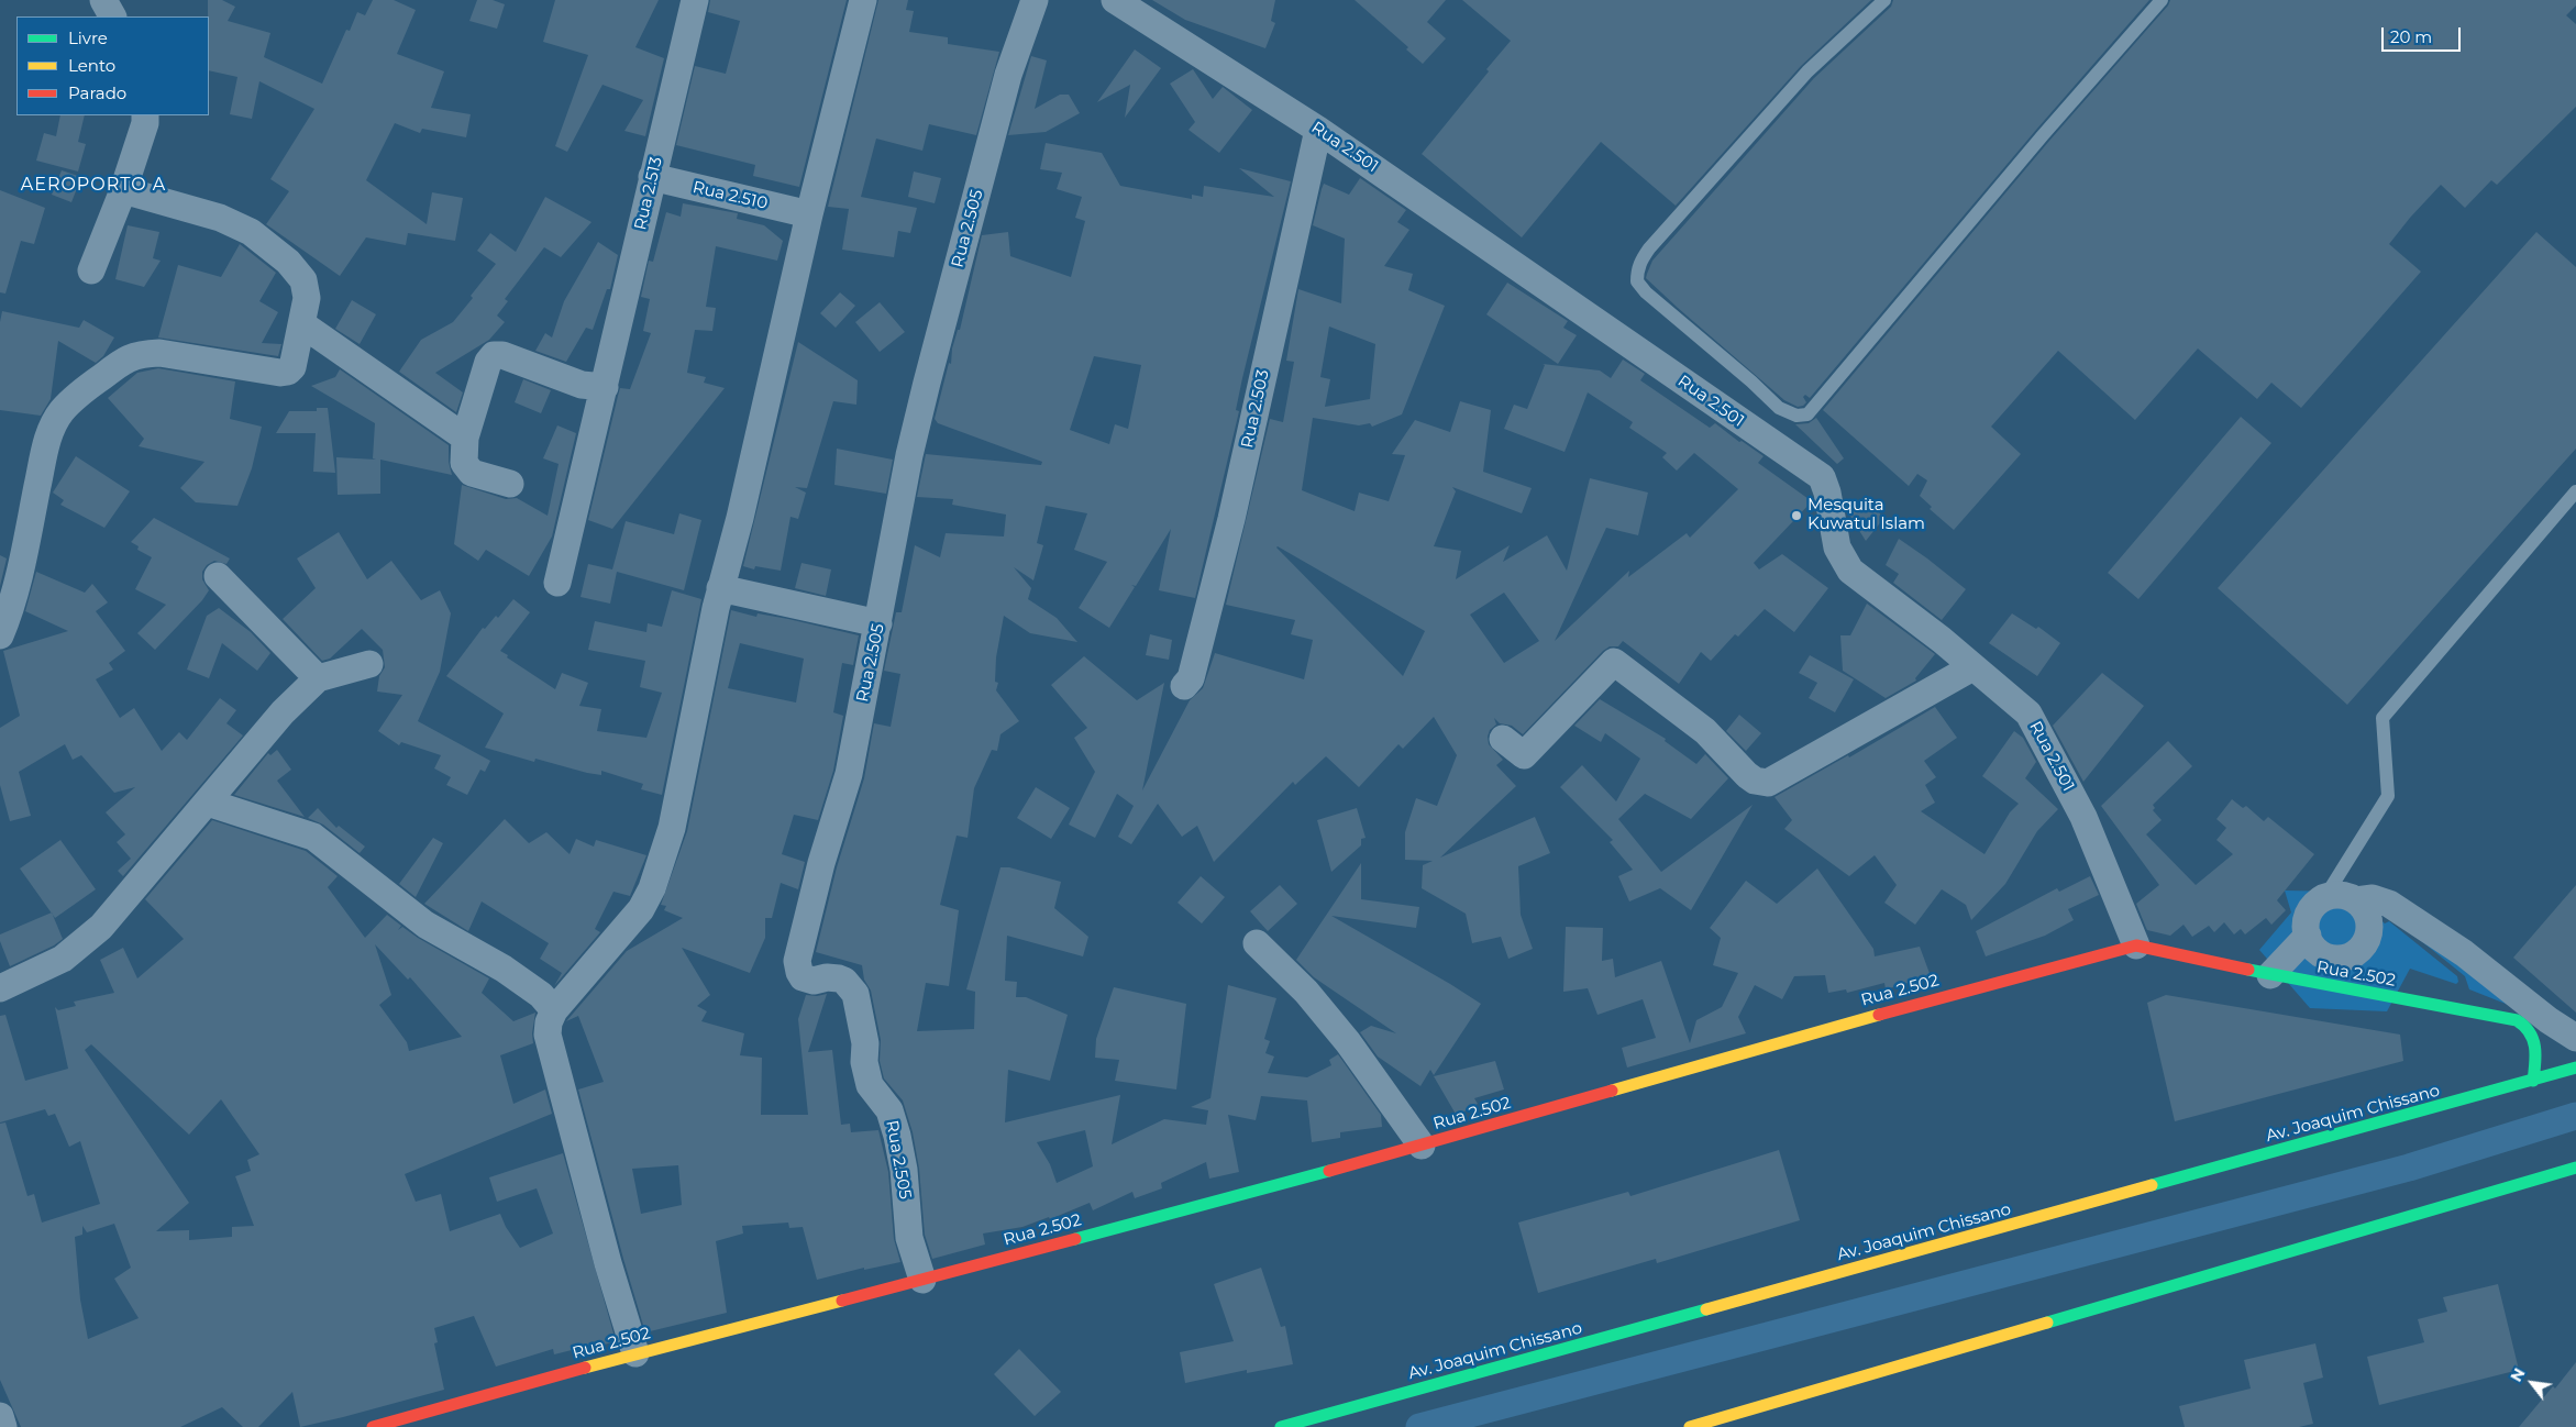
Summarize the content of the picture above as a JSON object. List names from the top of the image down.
{
  "streets": {
    "street": [
      "Rua 2.501",
      "Rua 2.513",
      "Rua 2.510",
      "Rua 2.505",
      "Rua 2.503",
      "Rua 2.502",
      "Av. Joaquim Chissano"
    ]
  },
  "crossings": [
    ["Rua 2.501", "Rua 2.503"],
    ["Rua 2.501", "Rua 2.502"],
    ["Rua 2.513", "Rua 2.510"],
    ["Rua 2.505", "Rua 2.502"],
    ["Rua 2.502", "Av. Joaquim Chissano"]
  ],
  "districts": ["AEROPORTO A"],
  "places": ["Mesquita Kuwatul Islam"],
  "legend": ["Livre", "Lento", "Parado"],
  "scale_bar": "20 m",
  "north": "top left"
}
